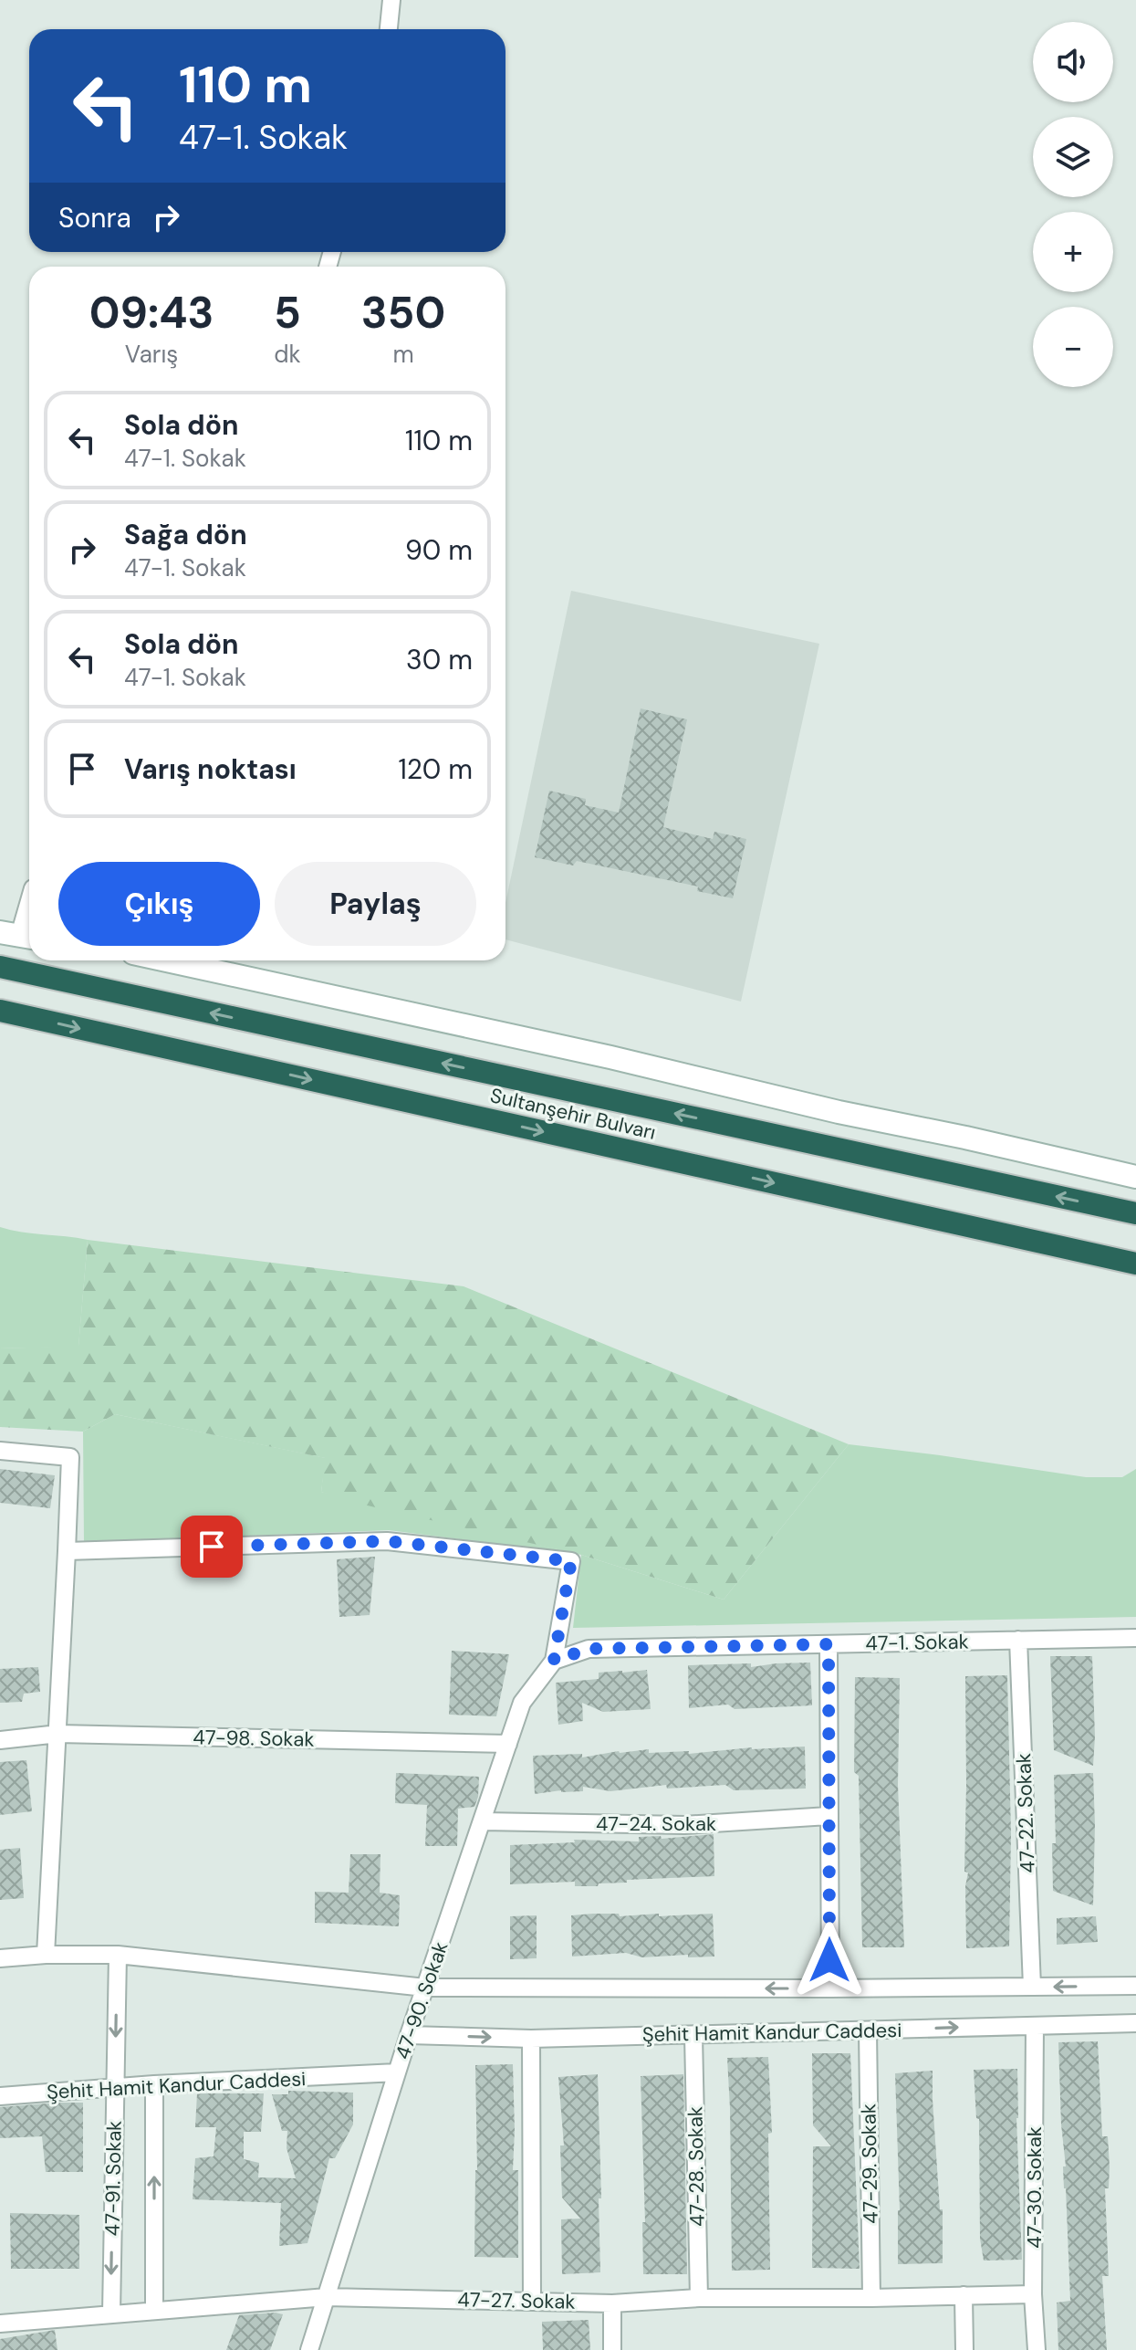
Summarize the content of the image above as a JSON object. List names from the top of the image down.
{
  "streets": {
    "highway": ["Sultanşehir Bulvarı"],
    "street": [
      "47-1. Sokak",
      "47-98. Sokak",
      "47-22. Sokak",
      "47-24. Sokak",
      "47-90. Sokak",
      "Şehit Hamit Kandur Caddesi",
      "47-29. Sokak",
      "47-28. Sokak",
      "47-91. Sokak",
      "47-30. Sokak",
      "47-27. Sokak"
    ]
  },
  "crossings": [
    ["47-1. Sokak", "47-22. Sokak"],
    ["47-1. Sokak", "47-90. Sokak"],
    ["47-98. Sokak", "47-90. Sokak"],
    ["47-22. Sokak", "Şehit Hamit Kandur Caddesi"],
    ["47-24. Sokak", "47-90. Sokak"],
    ["47-90. Sokak", "Şehit Hamit Kandur Caddesi"],
    ["47-90. Sokak", "47-27. Sokak"],
    ["Şehit Hamit Kandur Caddesi", "47-29. Sokak"],
    ["Şehit Hamit Kandur Caddesi", "47-28. Sokak"],
    ["Şehit Hamit Kandur Caddesi", "47-91. Sokak"],
    ["Şehit Hamit Kandur Caddesi", "47-30. Sokak"],
    ["47-29. Sokak", "47-27. Sokak"],
    ["47-28. Sokak", "47-27. Sokak"],
    ["47-91. Sokak", "47-27. Sokak"],
    ["47-30. Sokak", "47-27. Sokak"]
  ],
  "page": {
    "map_buttons": ["+", "−"],
    "turn": ["110 m", "47-1. Sokak"],
    "then": "Sonra",
    "eta": [
      "09:43",
      "Varış",
      "5",
      "dk",
      "350",
      "m"
    ],
    "list": [
      {
        "name": "Sola dön",
        "note": "47-1. Sokak",
        "value": "110 m"
      },
      {
        "name": "Sağa dön",
        "note": "47-1. Sokak",
        "value": "90 m"
      },
      {
        "name": "Sola dön",
        "note": "47-1. Sokak",
        "value": "30 m"
      },
      {
        "name": "Varış noktası",
        "value": "120 m"
      }
    ],
    "buttons": ["Çıkış", "Paylaş"]
  }
}
